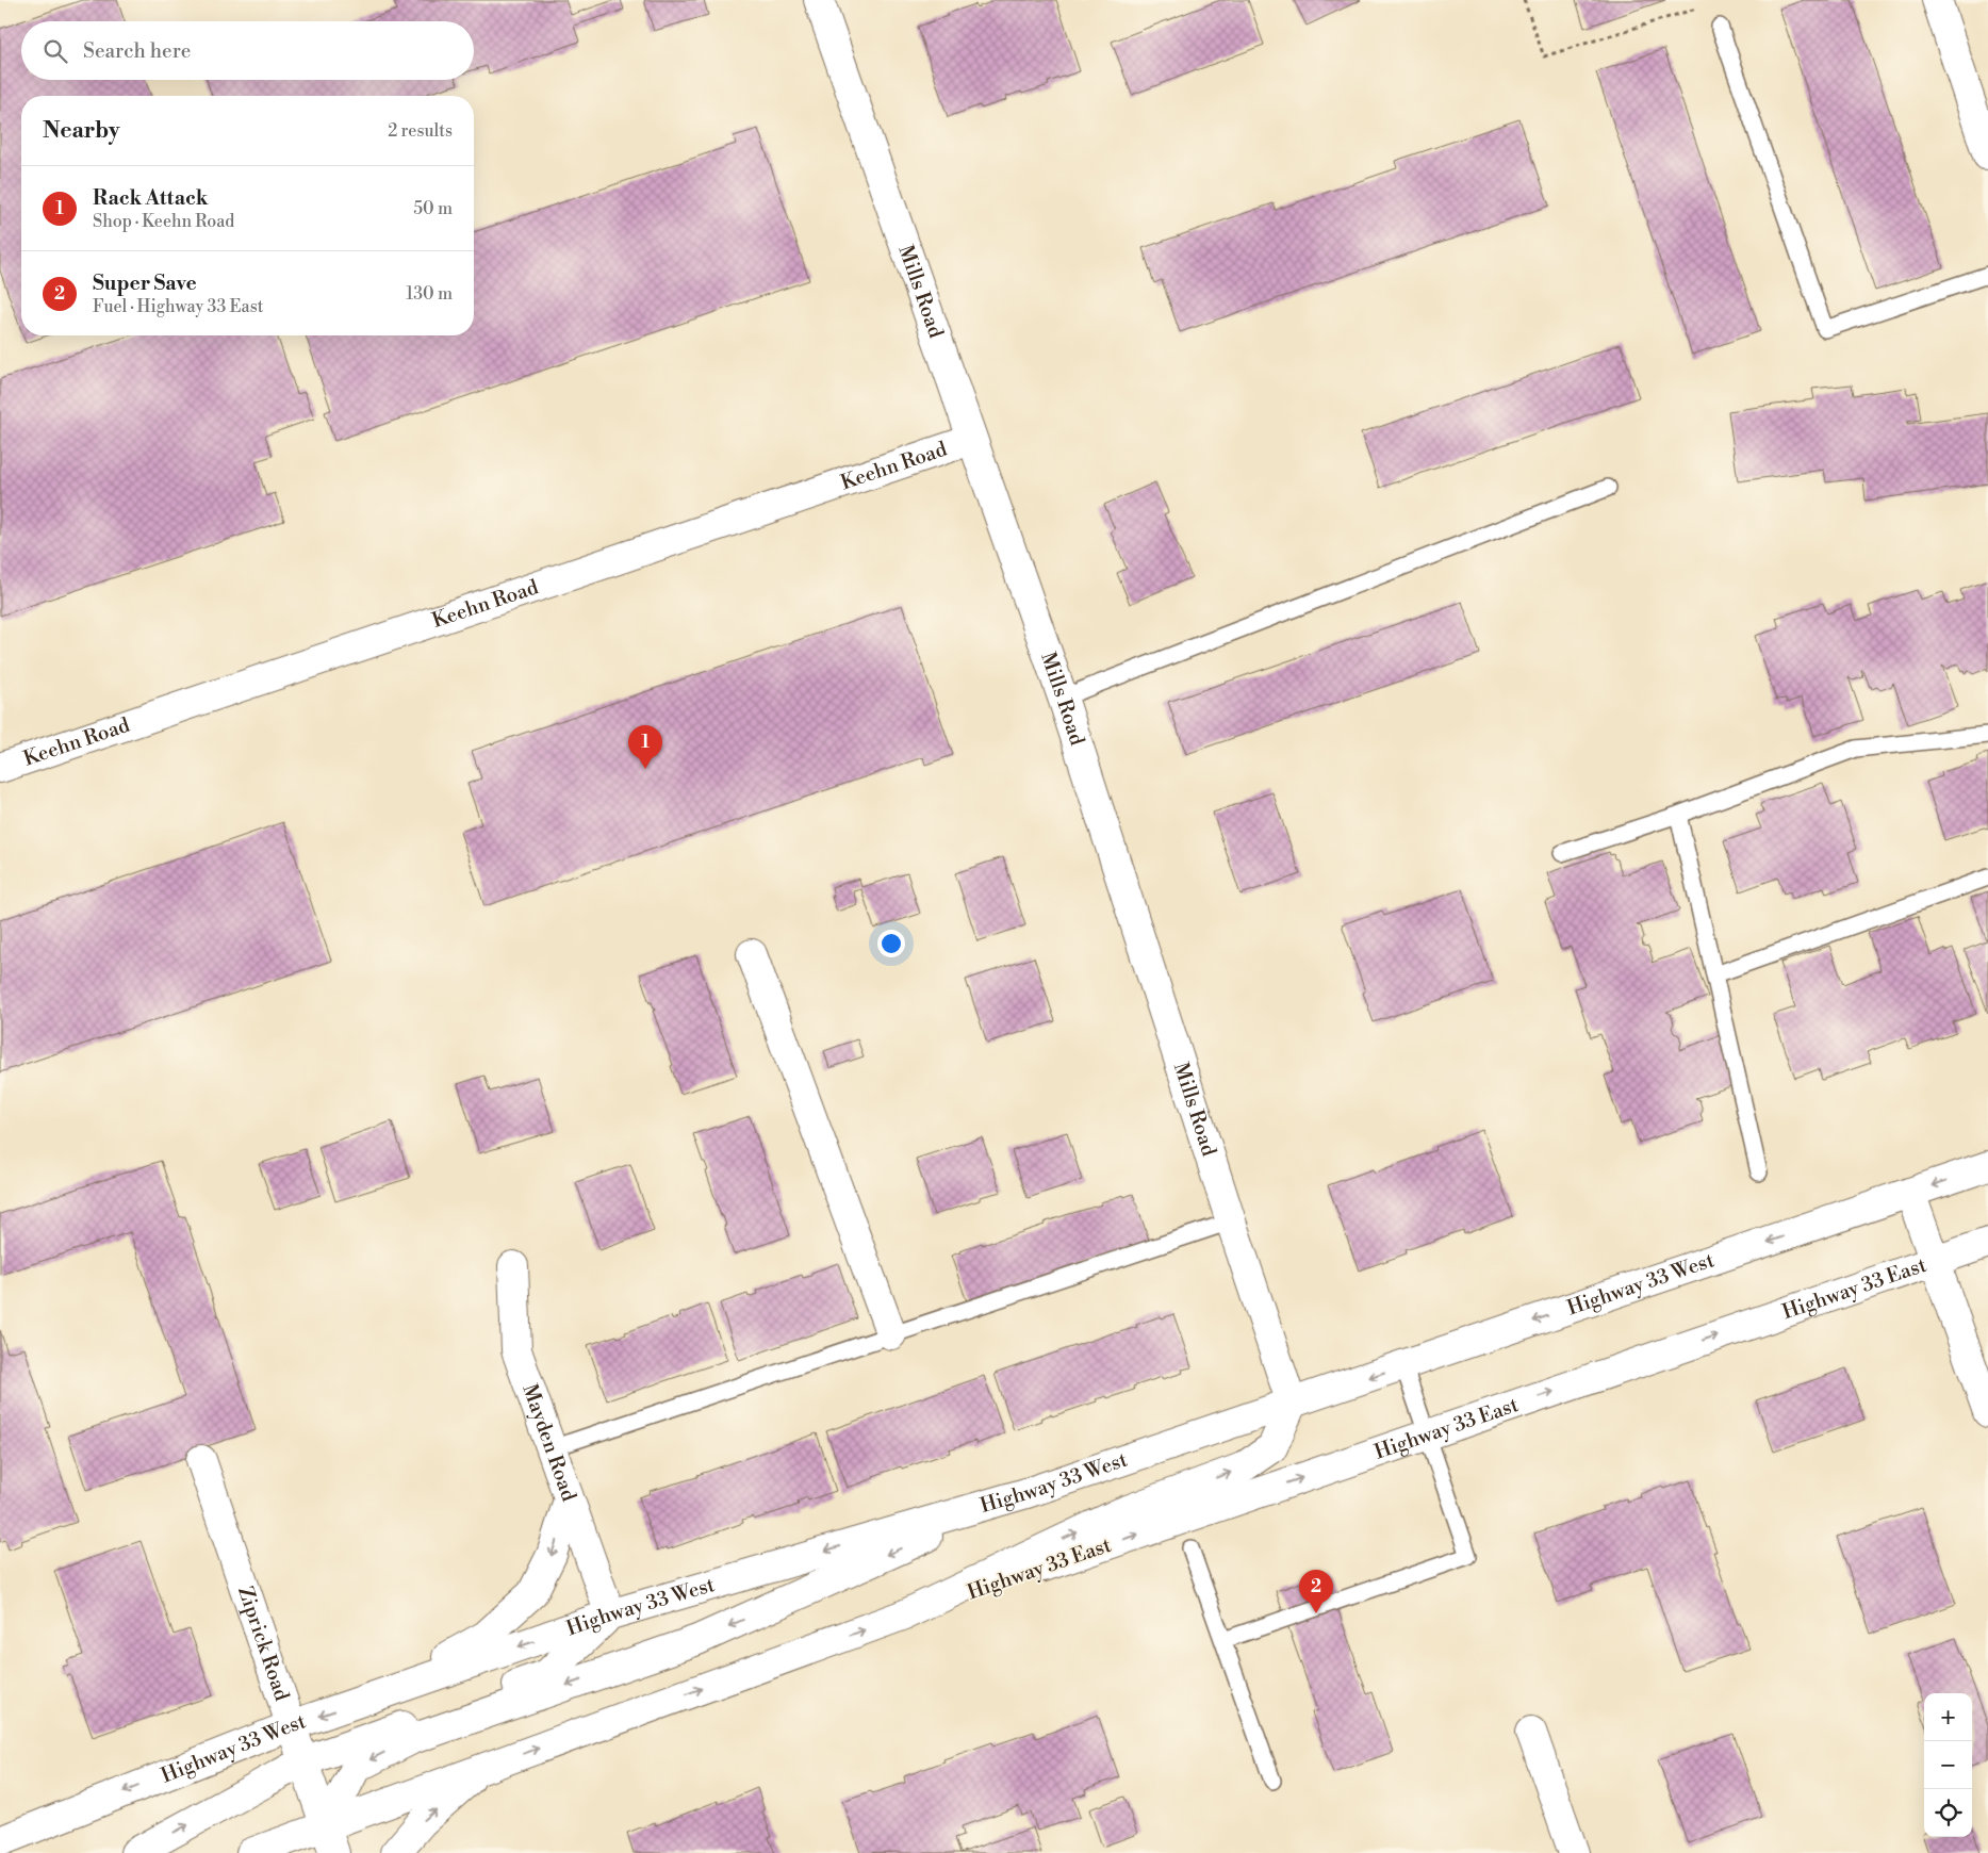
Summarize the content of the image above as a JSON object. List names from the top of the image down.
{
  "streets": {
    "main road": [
      "Mills Road",
      "Keehn Road",
      "Highway 33 West",
      "Highway 33 East",
      "Mayden Road",
      "Ziprick Road"
    ]
  },
  "crossings": [
    ["Mills Road", "Keehn Road"],
    ["Mills Road", "Highway 33 West"],
    ["Highway 33 West", "Mayden Road"],
    ["Highway 33 West", "Ziprick Road"]
  ],
  "page": {
    "search": "Search here",
    "heading": ["Nearby", "2 results"],
    "list": [
      {
        "mark": "1",
        "name": "Rack Attack",
        "note": "Shop · Keehn Road",
        "value": "50 m"
      },
      {
        "mark": "2",
        "name": "Super Save",
        "note": "Fuel · Highway 33 East",
        "value": "130 m"
      }
    ],
    "pins": ["1", "2"],
    "map_buttons": ["+", "−"]
  }
}
